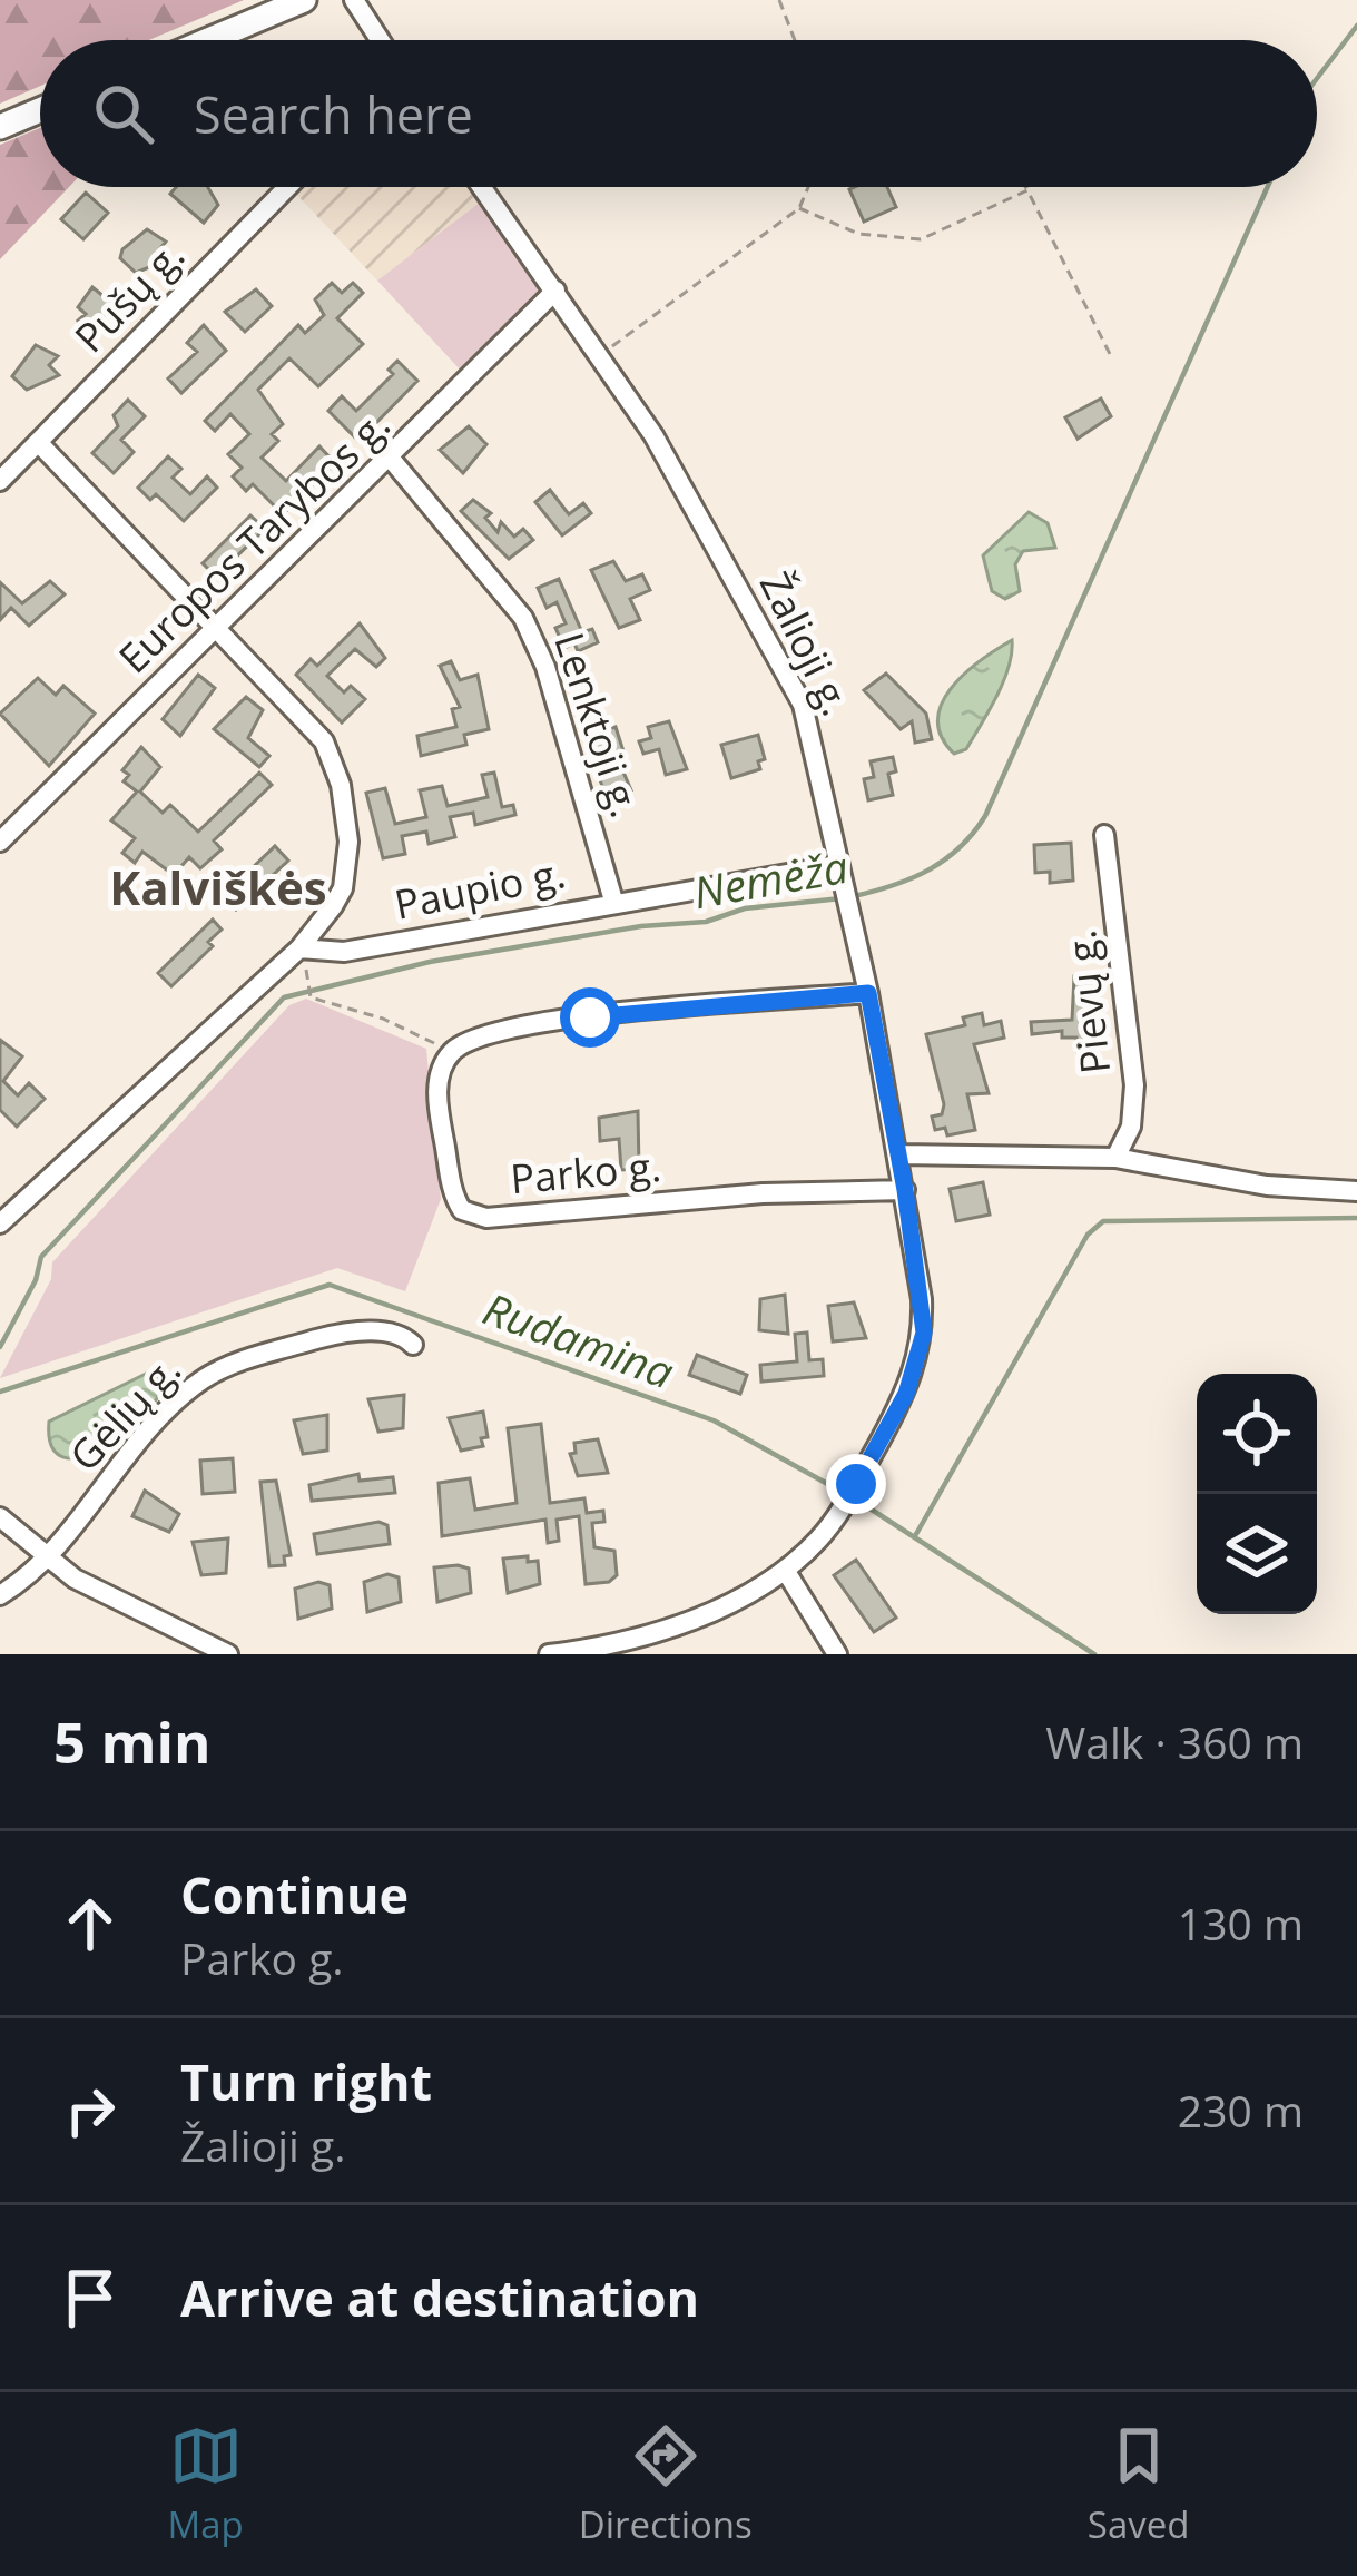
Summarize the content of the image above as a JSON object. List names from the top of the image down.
{
  "streets": {
    "street": [
      "Pušų g.",
      "Europos Tarybos g.",
      "Žalioji g.",
      "Lenktoji g.",
      "Paupio g.",
      "Pievų g.",
      "Parko g.",
      "Gėlių g."
    ]
  },
  "crossings": [
    ["Europos Tarybos g.", "Žalioji g."],
    ["Europos Tarybos g.", "Lenktoji g."],
    ["Žalioji g.", "Paupio g."],
    ["Žalioji g.", "Parko g."],
    ["Lenktoji g.", "Paupio g."]
  ],
  "districts": ["Kalviškės"],
  "water": ["Nemėža", "Rudamina"],
  "page": {
    "search": "Search here",
    "heading": ["5 min", "Walk · 360 m"],
    "list": [
      ["Continue", "Parko g.", "130 m"],
      ["Turn right", "Žalioji g.", "230 m"],
      "Arrive at destination"
    ],
    "nav": ["Map", "Directions", "Saved"]
  }
}
